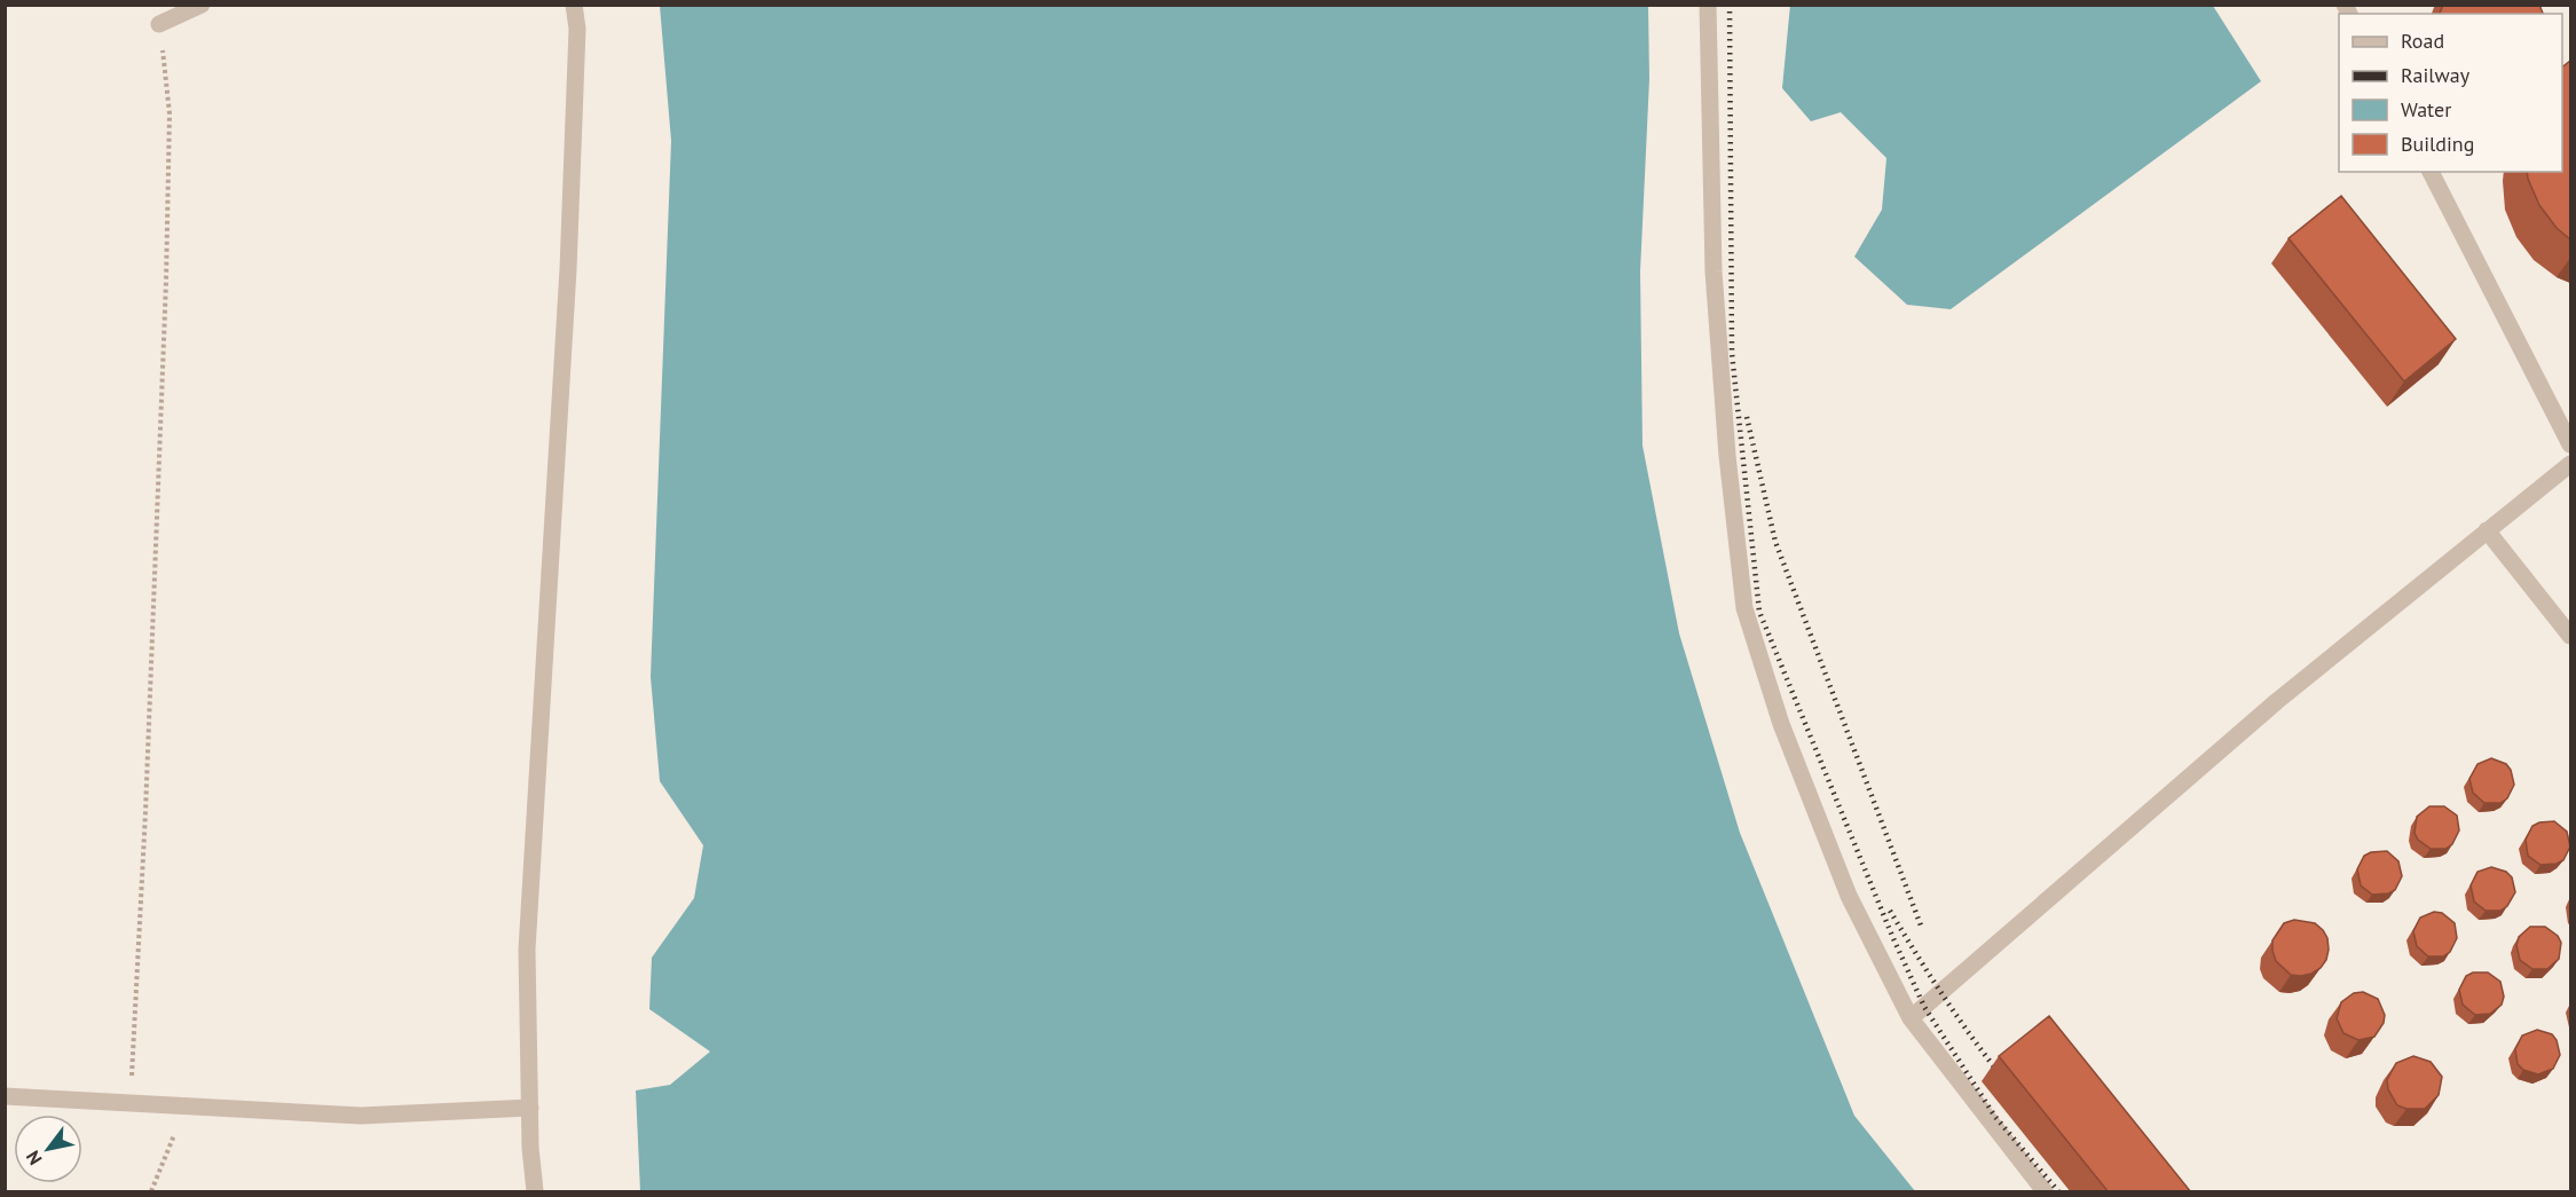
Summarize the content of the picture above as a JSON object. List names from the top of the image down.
{
  "legend": [
    "Road",
    "Railway",
    "Water",
    "Building"
  ],
  "north": "bottom left"
}
